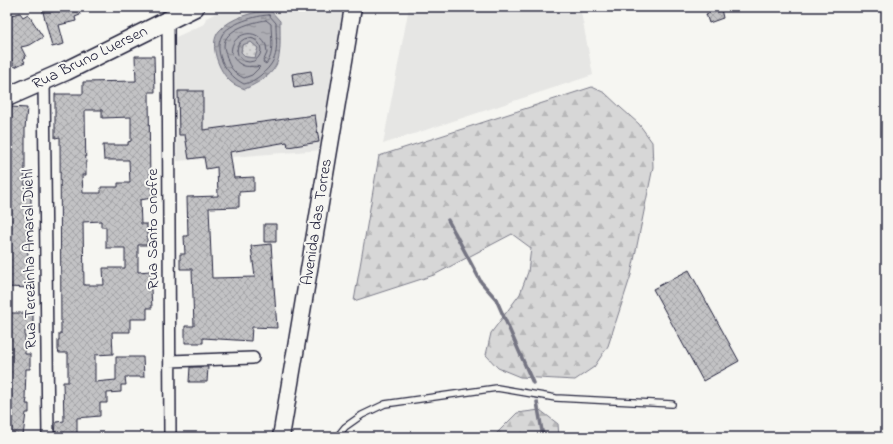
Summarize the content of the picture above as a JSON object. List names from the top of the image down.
{
  "streets": {
    "main road": ["Rua Bruno Luersen", "Avenida das Torres"],
    "street": ["Rua Santo Onofre", "Rua Terezinha Amaral Diehl"]
  },
  "crossings": [
    ["Rua Bruno Luersen", "Rua Santo Onofre"],
    ["Rua Bruno Luersen", "Rua Terezinha Amaral Diehl"]
  ]
}
